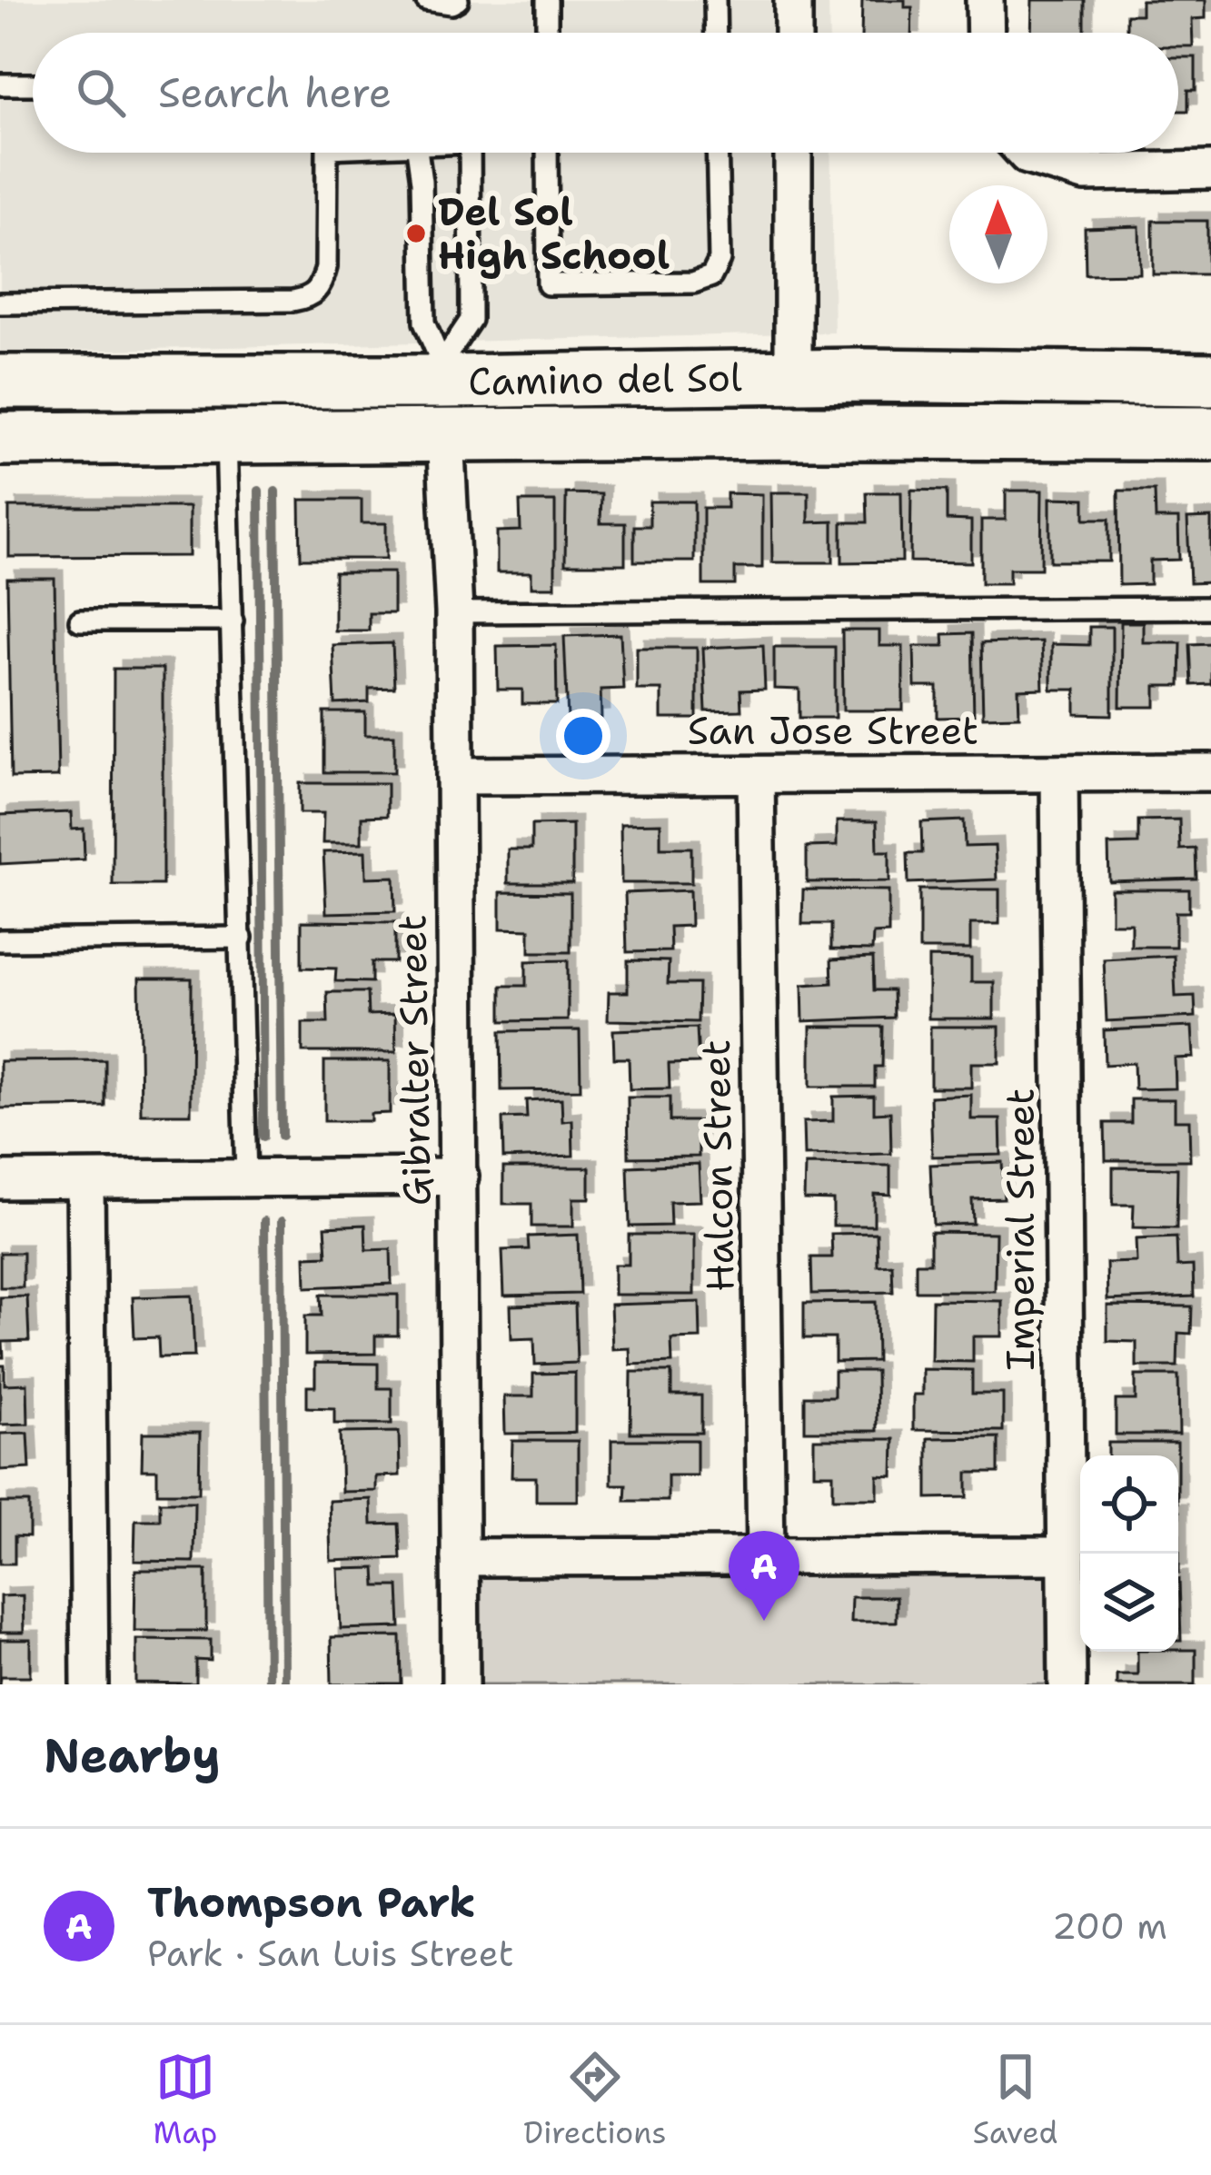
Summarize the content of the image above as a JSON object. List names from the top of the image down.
{
  "streets": {
    "street": [
      "Camino del Sol",
      "San Jose Street",
      "Gibralter Street",
      "Halcon Street",
      "Imperial Street"
    ]
  },
  "crossings": [
    ["Camino del Sol", "Gibralter Street"],
    ["San Jose Street", "Gibralter Street"],
    ["San Jose Street", "Halcon Street"],
    ["San Jose Street", "Imperial Street"]
  ],
  "places": ["Del Sol High School"],
  "north": "top",
  "page": {
    "search": "Search here",
    "pins": "A",
    "heading": "Nearby",
    "list": [
      {
        "mark": "A",
        "name": "Thompson Park",
        "note": "Park · San Luis Street",
        "value": "200 m"
      }
    ],
    "nav": ["Map", "Directions", "Saved"]
  }
}
